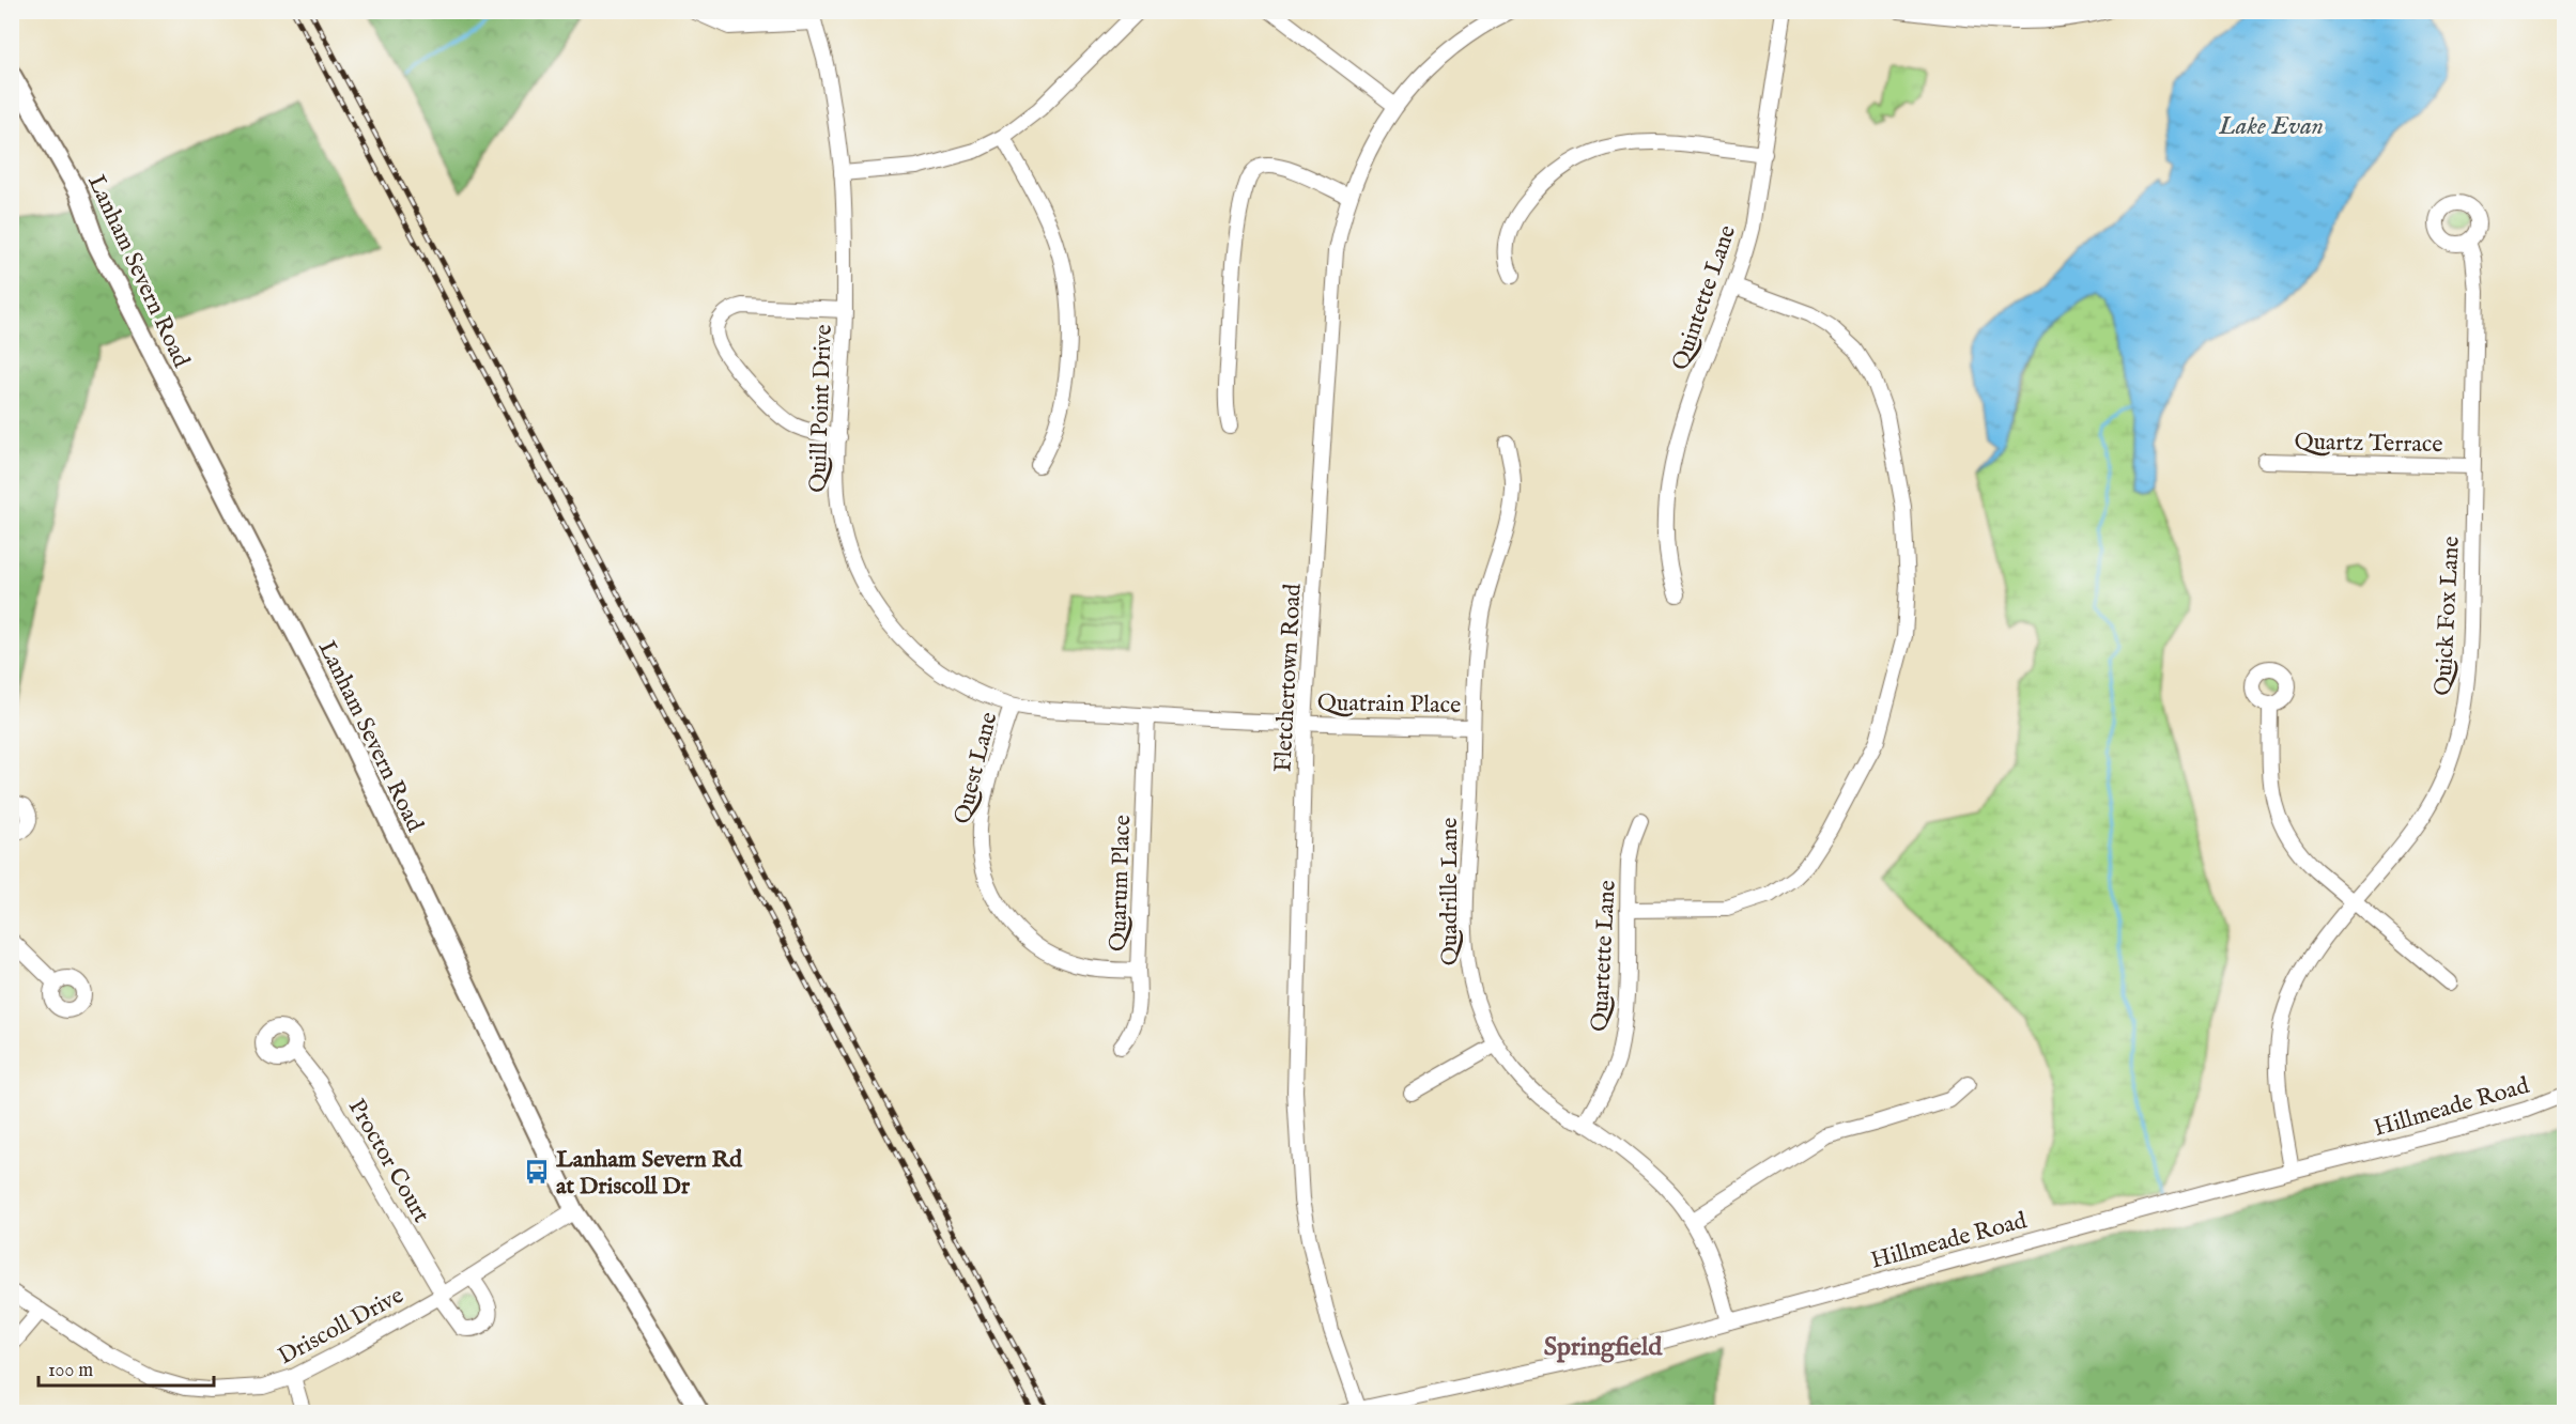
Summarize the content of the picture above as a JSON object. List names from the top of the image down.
{
  "streets": {
    "main road": ["Lanham Severn Road"],
    "street": [
      "Quintette Lane",
      "Quill Point Drive",
      "Quartz Terrace",
      "Quick Fox Lane",
      "Fletchertown Road",
      "Quatrain Place",
      "Quest Lane",
      "Quarum Place",
      "Quadrille Lane",
      "Quartette Lane",
      "Hillmeade Road",
      "Proctor Court",
      "Driscoll Drive"
    ]
  },
  "crossings": [
    ["Lanham Severn Road", "Driscoll Drive"],
    ["Quill Point Drive", "Fletchertown Road"],
    ["Quill Point Drive", "Quatrain Place"],
    ["Quill Point Drive", "Quest Lane"],
    ["Quill Point Drive", "Quarum Place"],
    ["Quartz Terrace", "Quick Fox Lane"],
    ["Quick Fox Lane", "Hillmeade Road"],
    ["Fletchertown Road", "Quatrain Place"],
    ["Fletchertown Road", "Hillmeade Road"],
    ["Quatrain Place", "Quadrille Lane"],
    ["Quest Lane", "Quarum Place"],
    ["Quadrille Lane", "Quartette Lane"],
    ["Quadrille Lane", "Hillmeade Road"],
    ["Proctor Court", "Driscoll Drive"]
  ],
  "districts": ["Springfield"],
  "water": ["Lake Evan"],
  "places": {
    "bus stop": ["Lanham Severn Rd at Driscoll Dr"]
  },
  "scale_bar": "100 m"
}
